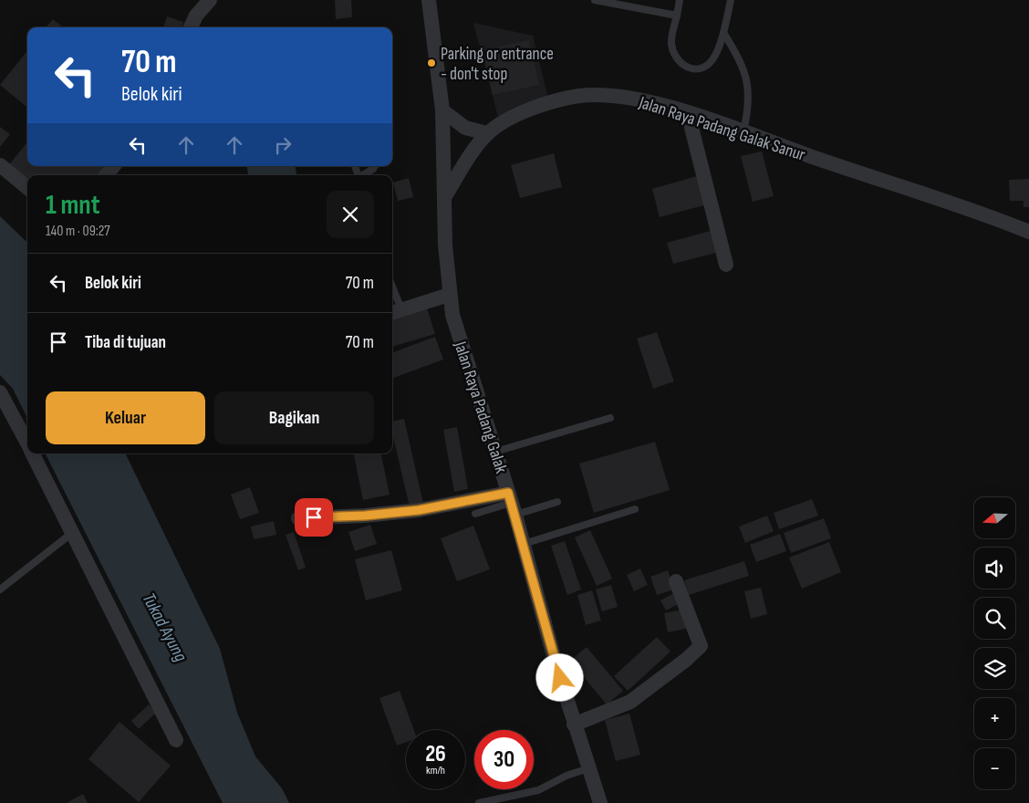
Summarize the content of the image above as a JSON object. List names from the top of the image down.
{
  "streets": {
    "street": ["Jalan Raya Padang Galak Sanur", "Jalan Raya Padang Galak"]
  },
  "crossings": [
    ["Jalan Raya Padang Galak Sanur", "Jalan Raya Padang Galak"]
  ],
  "water": ["Tukad Ayung"],
  "places": ["Parking or entrance - don't stop"],
  "north": "left",
  "page": {
    "turn": ["70 m", "Belok kiri"],
    "heading": ["1 mnt", "140 m · 09:27"],
    "list": [
      {
        "name": "Belok kiri",
        "value": "70 m"
      },
      {
        "name": "Tiba di tujuan",
        "value": "70 m"
      }
    ],
    "buttons": ["Keluar", "Bagikan"],
    "map_buttons": ["+", "−"],
    "speed": "26 km/h",
    "limit": "30"
  }
}
